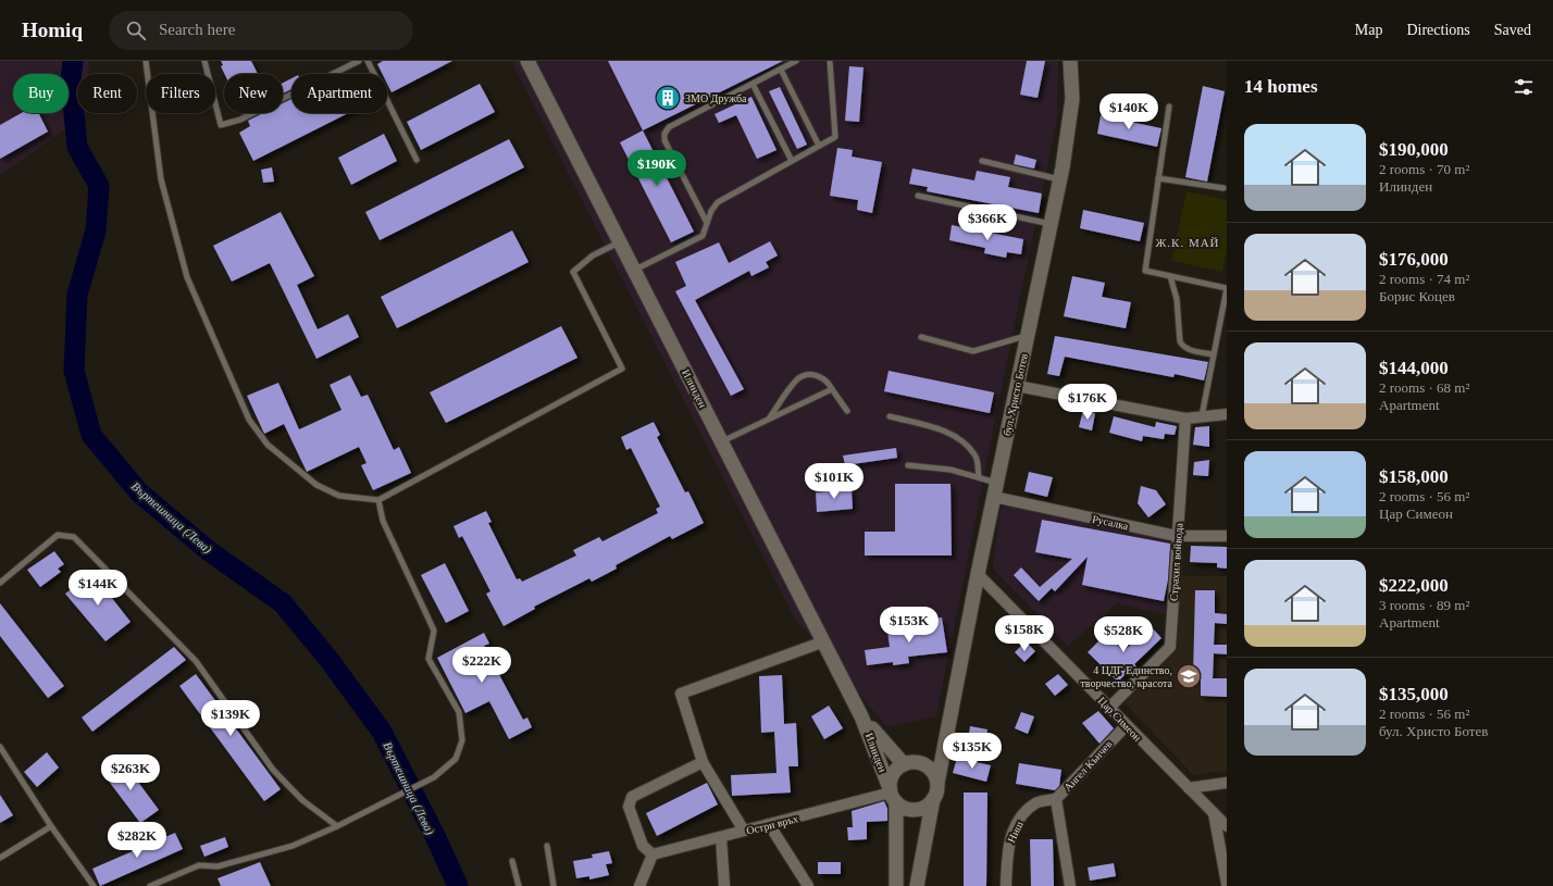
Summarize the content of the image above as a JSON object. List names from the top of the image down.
{
  "streets": {
    "street": [
      "Илинден",
      "бул. Христо Ботев",
      "Русалка",
      "Страхил войвода",
      "Цар Симеон",
      "Ангел Кънчев",
      "Остри връх",
      "Ниш"
    ]
  },
  "crossings": [
    ["Илинден", "бул. Христо Ботев"],
    ["Илинден", "Остри връх"],
    ["бул. Христо Ботев", "Русалка"],
    ["бул. Христо Ботев", "Цар Симеон"],
    ["бул. Христо Ботев", "Остри връх"],
    ["Русалка", "Страхил войвода"],
    ["Страхил войвода", "Цар Симеон"],
    ["Цар Симеон", "Ангел Кънчев"],
    ["Ангел Кънчев", "Ниш"]
  ],
  "districts": ["Ж.К. МАЙ"],
  "water": ["Въртешница (Лева)"],
  "places": {
    "building": ["ЗМО Дружба"],
    "school or university": ["4 ЦДГ Единство, творчество, красота"]
  },
  "page": {
    "header": "Homiq",
    "search": "Search here",
    "nav": ["Map", "Directions", "Saved"],
    "heading": "14 homes",
    "chip": [
      "Buy",
      "Rent",
      "Filters",
      "New",
      "Apartment"
    ],
    "price": [
      "$140K",
      "$190K",
      "$366K",
      "$176K",
      "$101K",
      "$144K",
      "$153K",
      "$158K",
      "$528K",
      "$222K",
      "$139K",
      "$135K",
      "$263K",
      "$282K"
    ],
    "list": [
      {
        "name": "$190,000",
        "note": "2 rooms · 70 m² · Илинден"
      },
      {
        "name": "$176,000",
        "note": "2 rooms · 74 m² · Борис Коцев"
      },
      {
        "name": "$144,000",
        "note": "2 rooms · 68 m² · Apartment"
      },
      {
        "name": "$158,000",
        "note": "2 rooms · 56 m² · Цар Симеон"
      },
      {
        "name": "$222,000",
        "note": "3 rooms · 89 m² · Apartment"
      },
      {
        "name": "$135,000",
        "note": "2 rooms · 56 m² · бул. Христо Ботев"
      }
    ]
  }
}
